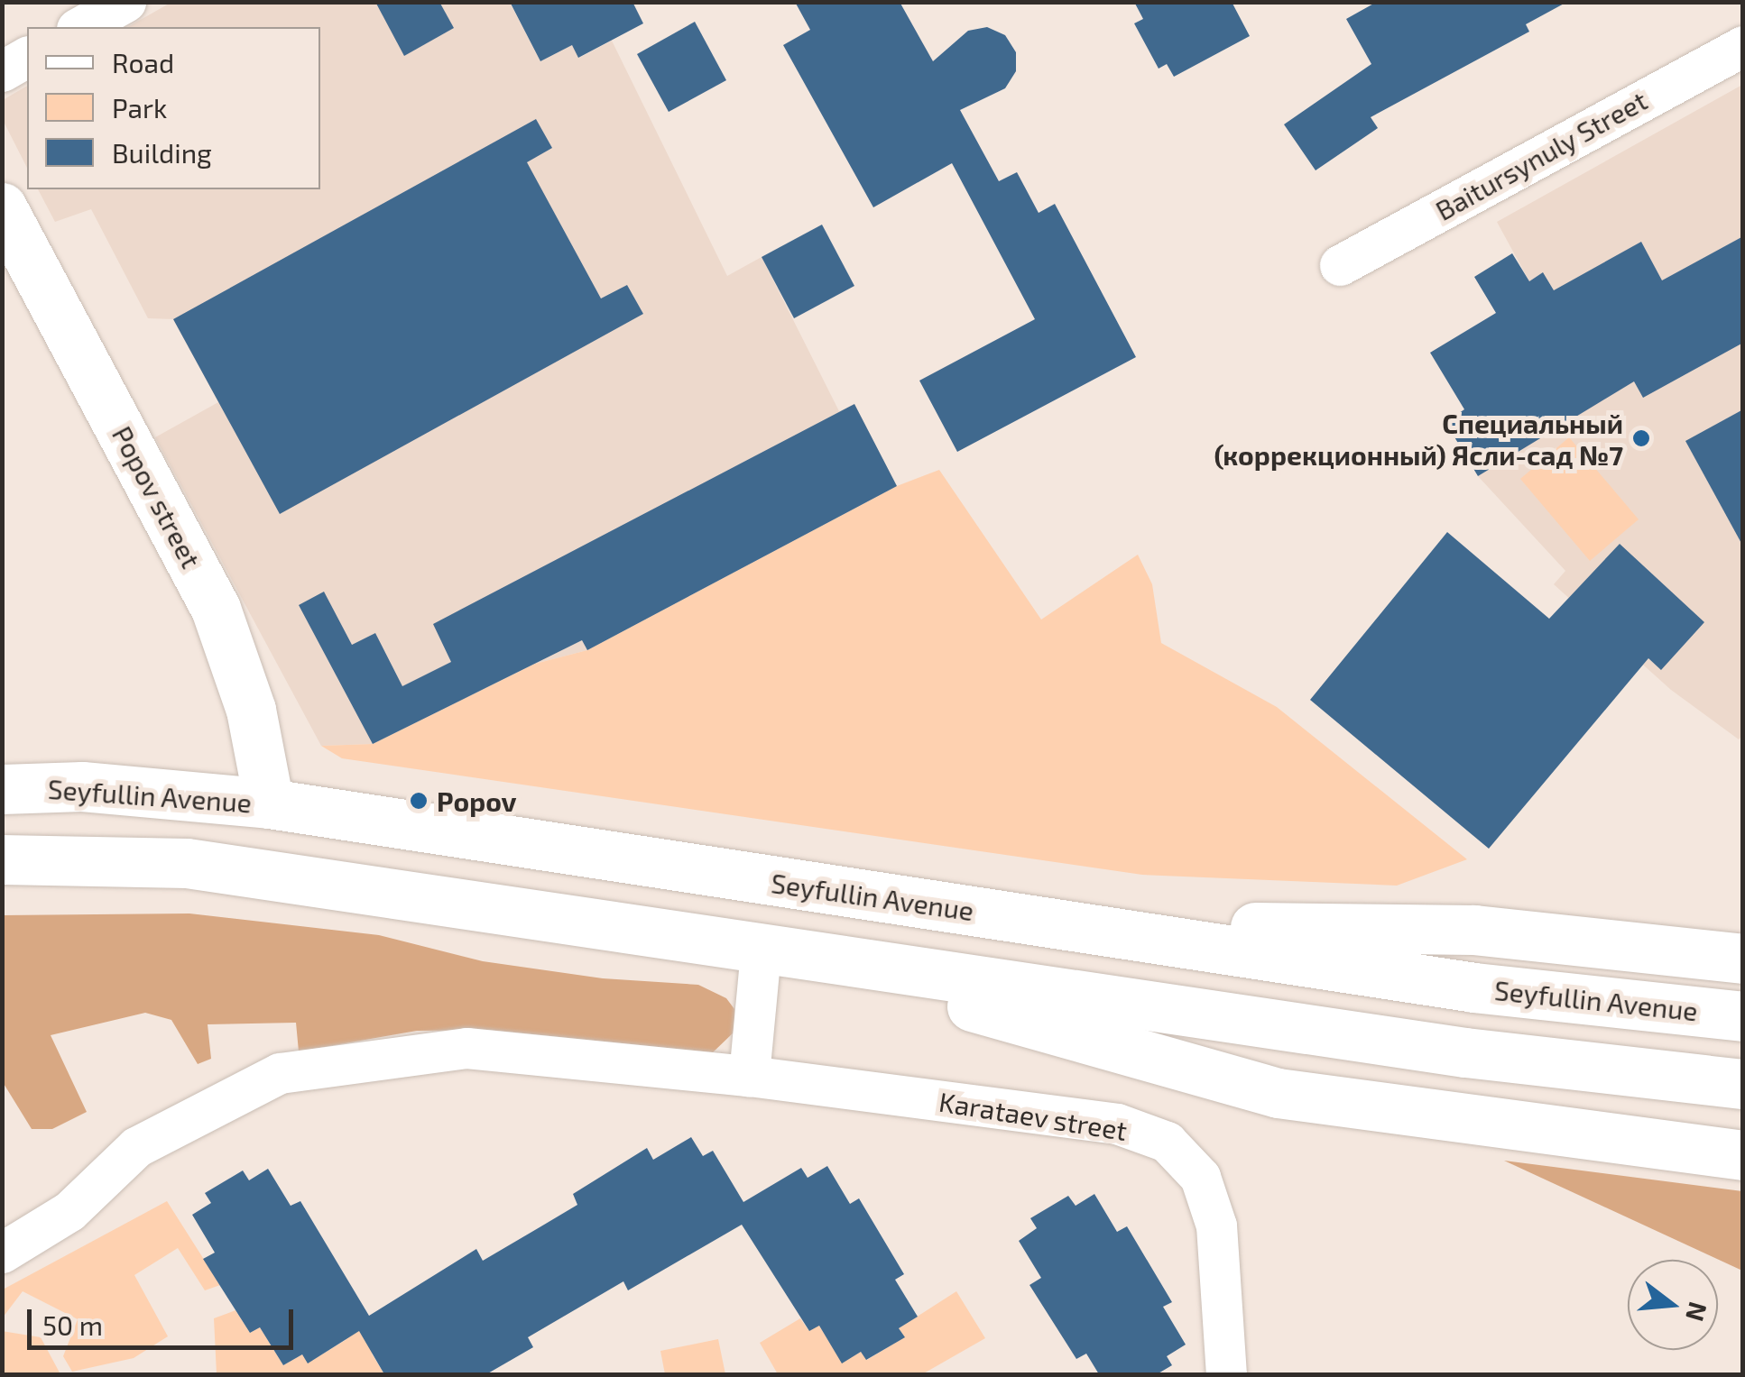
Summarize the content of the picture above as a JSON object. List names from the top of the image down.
{
  "streets": {
    "main road": ["Popov street", "Seyfullin Avenue"],
    "street": ["Baitursynuly Street", "Karataev street"]
  },
  "crossings": [
    ["Popov street", "Seyfullin Avenue"]
  ],
  "places": ["Специальный (коррекционный) Ясли-сад №7", "Popov"],
  "legend": ["Road", "Park", "Building"],
  "scale_bar": "50 m",
  "north": "right"
}
